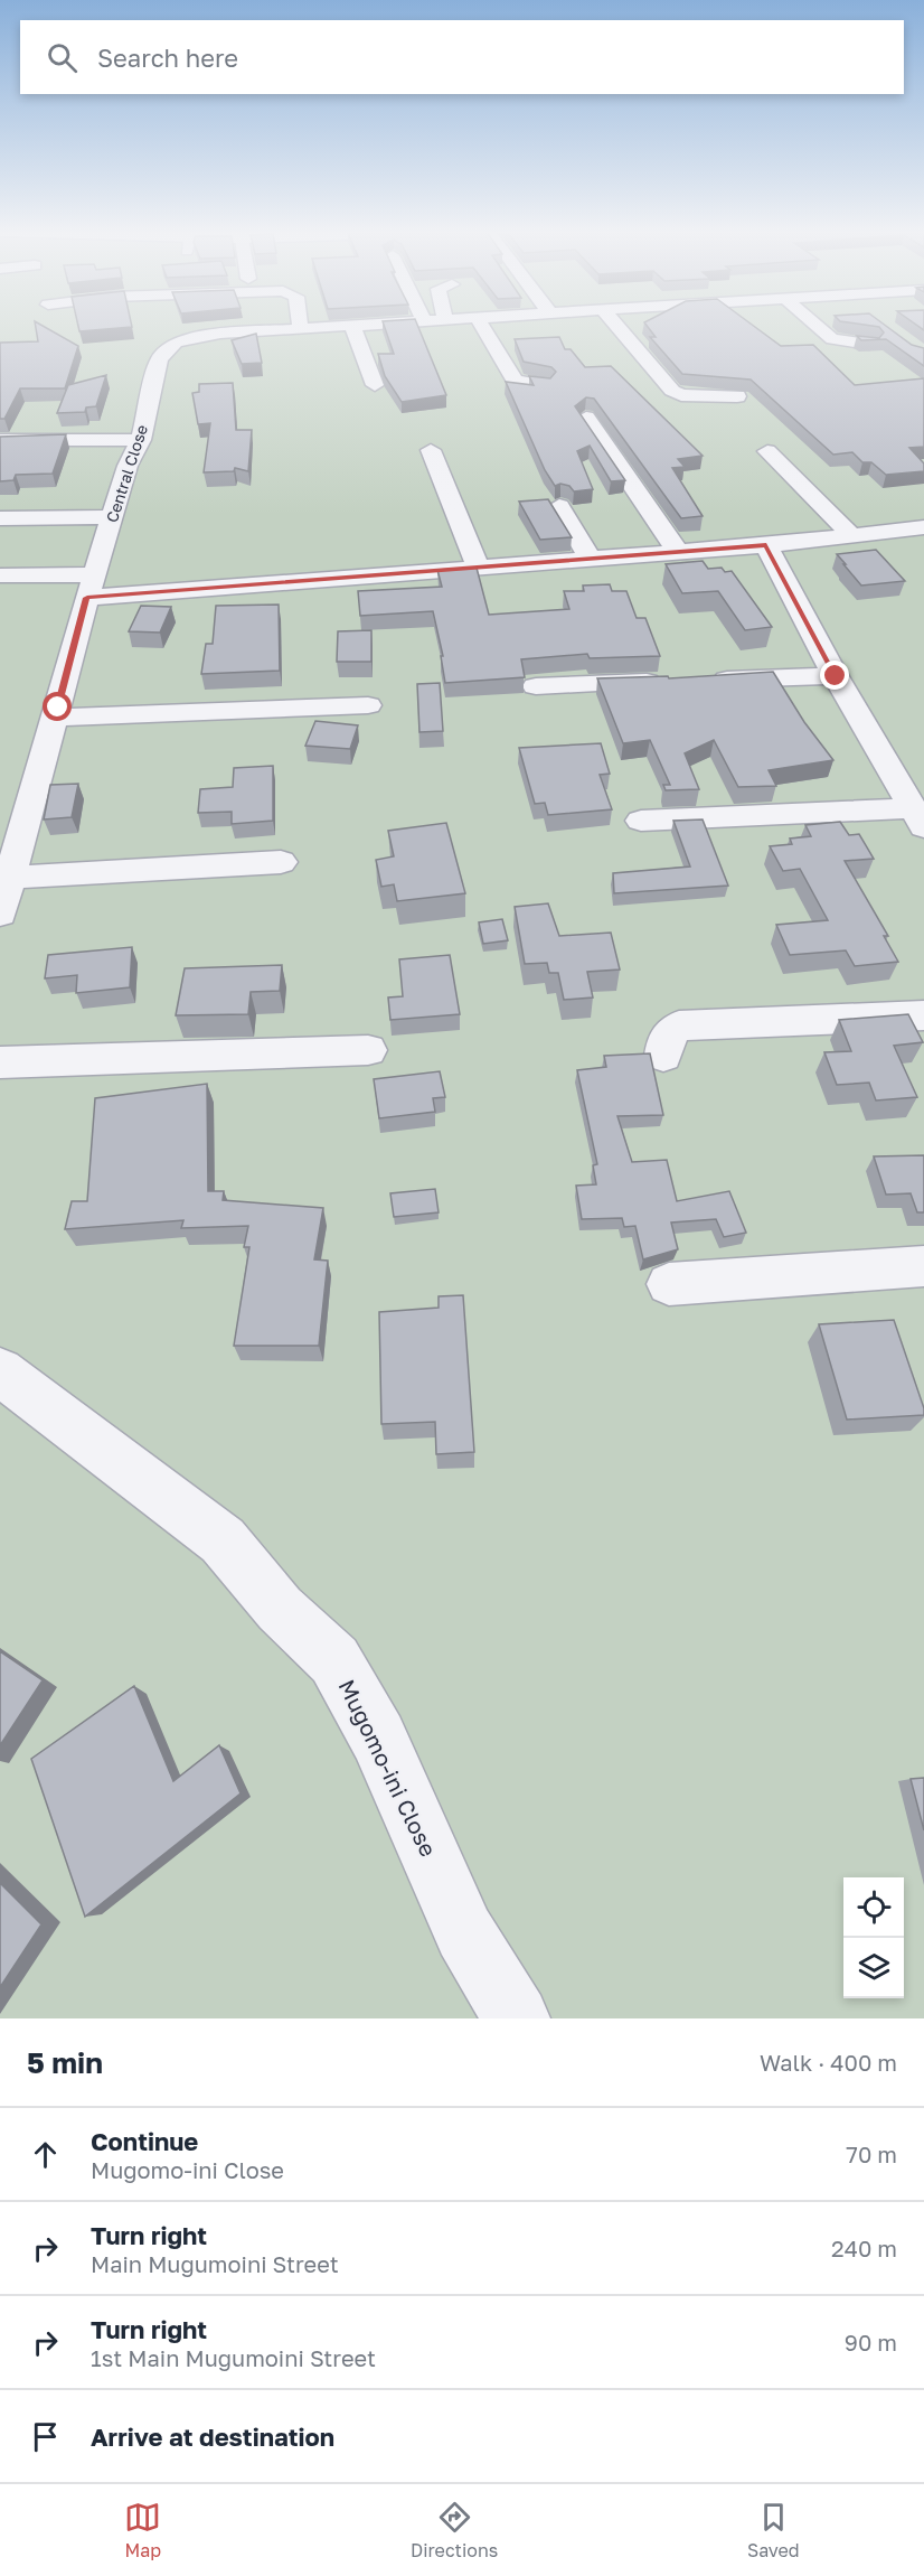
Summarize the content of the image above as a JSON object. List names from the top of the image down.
{
  "streets": {
    "street": ["Central Close", "Mugomo-ini Close"]
  },
  "page": {
    "search": "Search here",
    "heading": ["5 min", "Walk · 400 m"],
    "list": [
      ["Continue", "Mugomo-ini Close", "70 m"],
      ["Turn right", "Main Mugumoini Street", "240 m"],
      ["Turn right", "1st Main Mugumoini Street", "90 m"],
      "Arrive at destination"
    ],
    "nav": ["Map", "Directions", "Saved"]
  }
}
